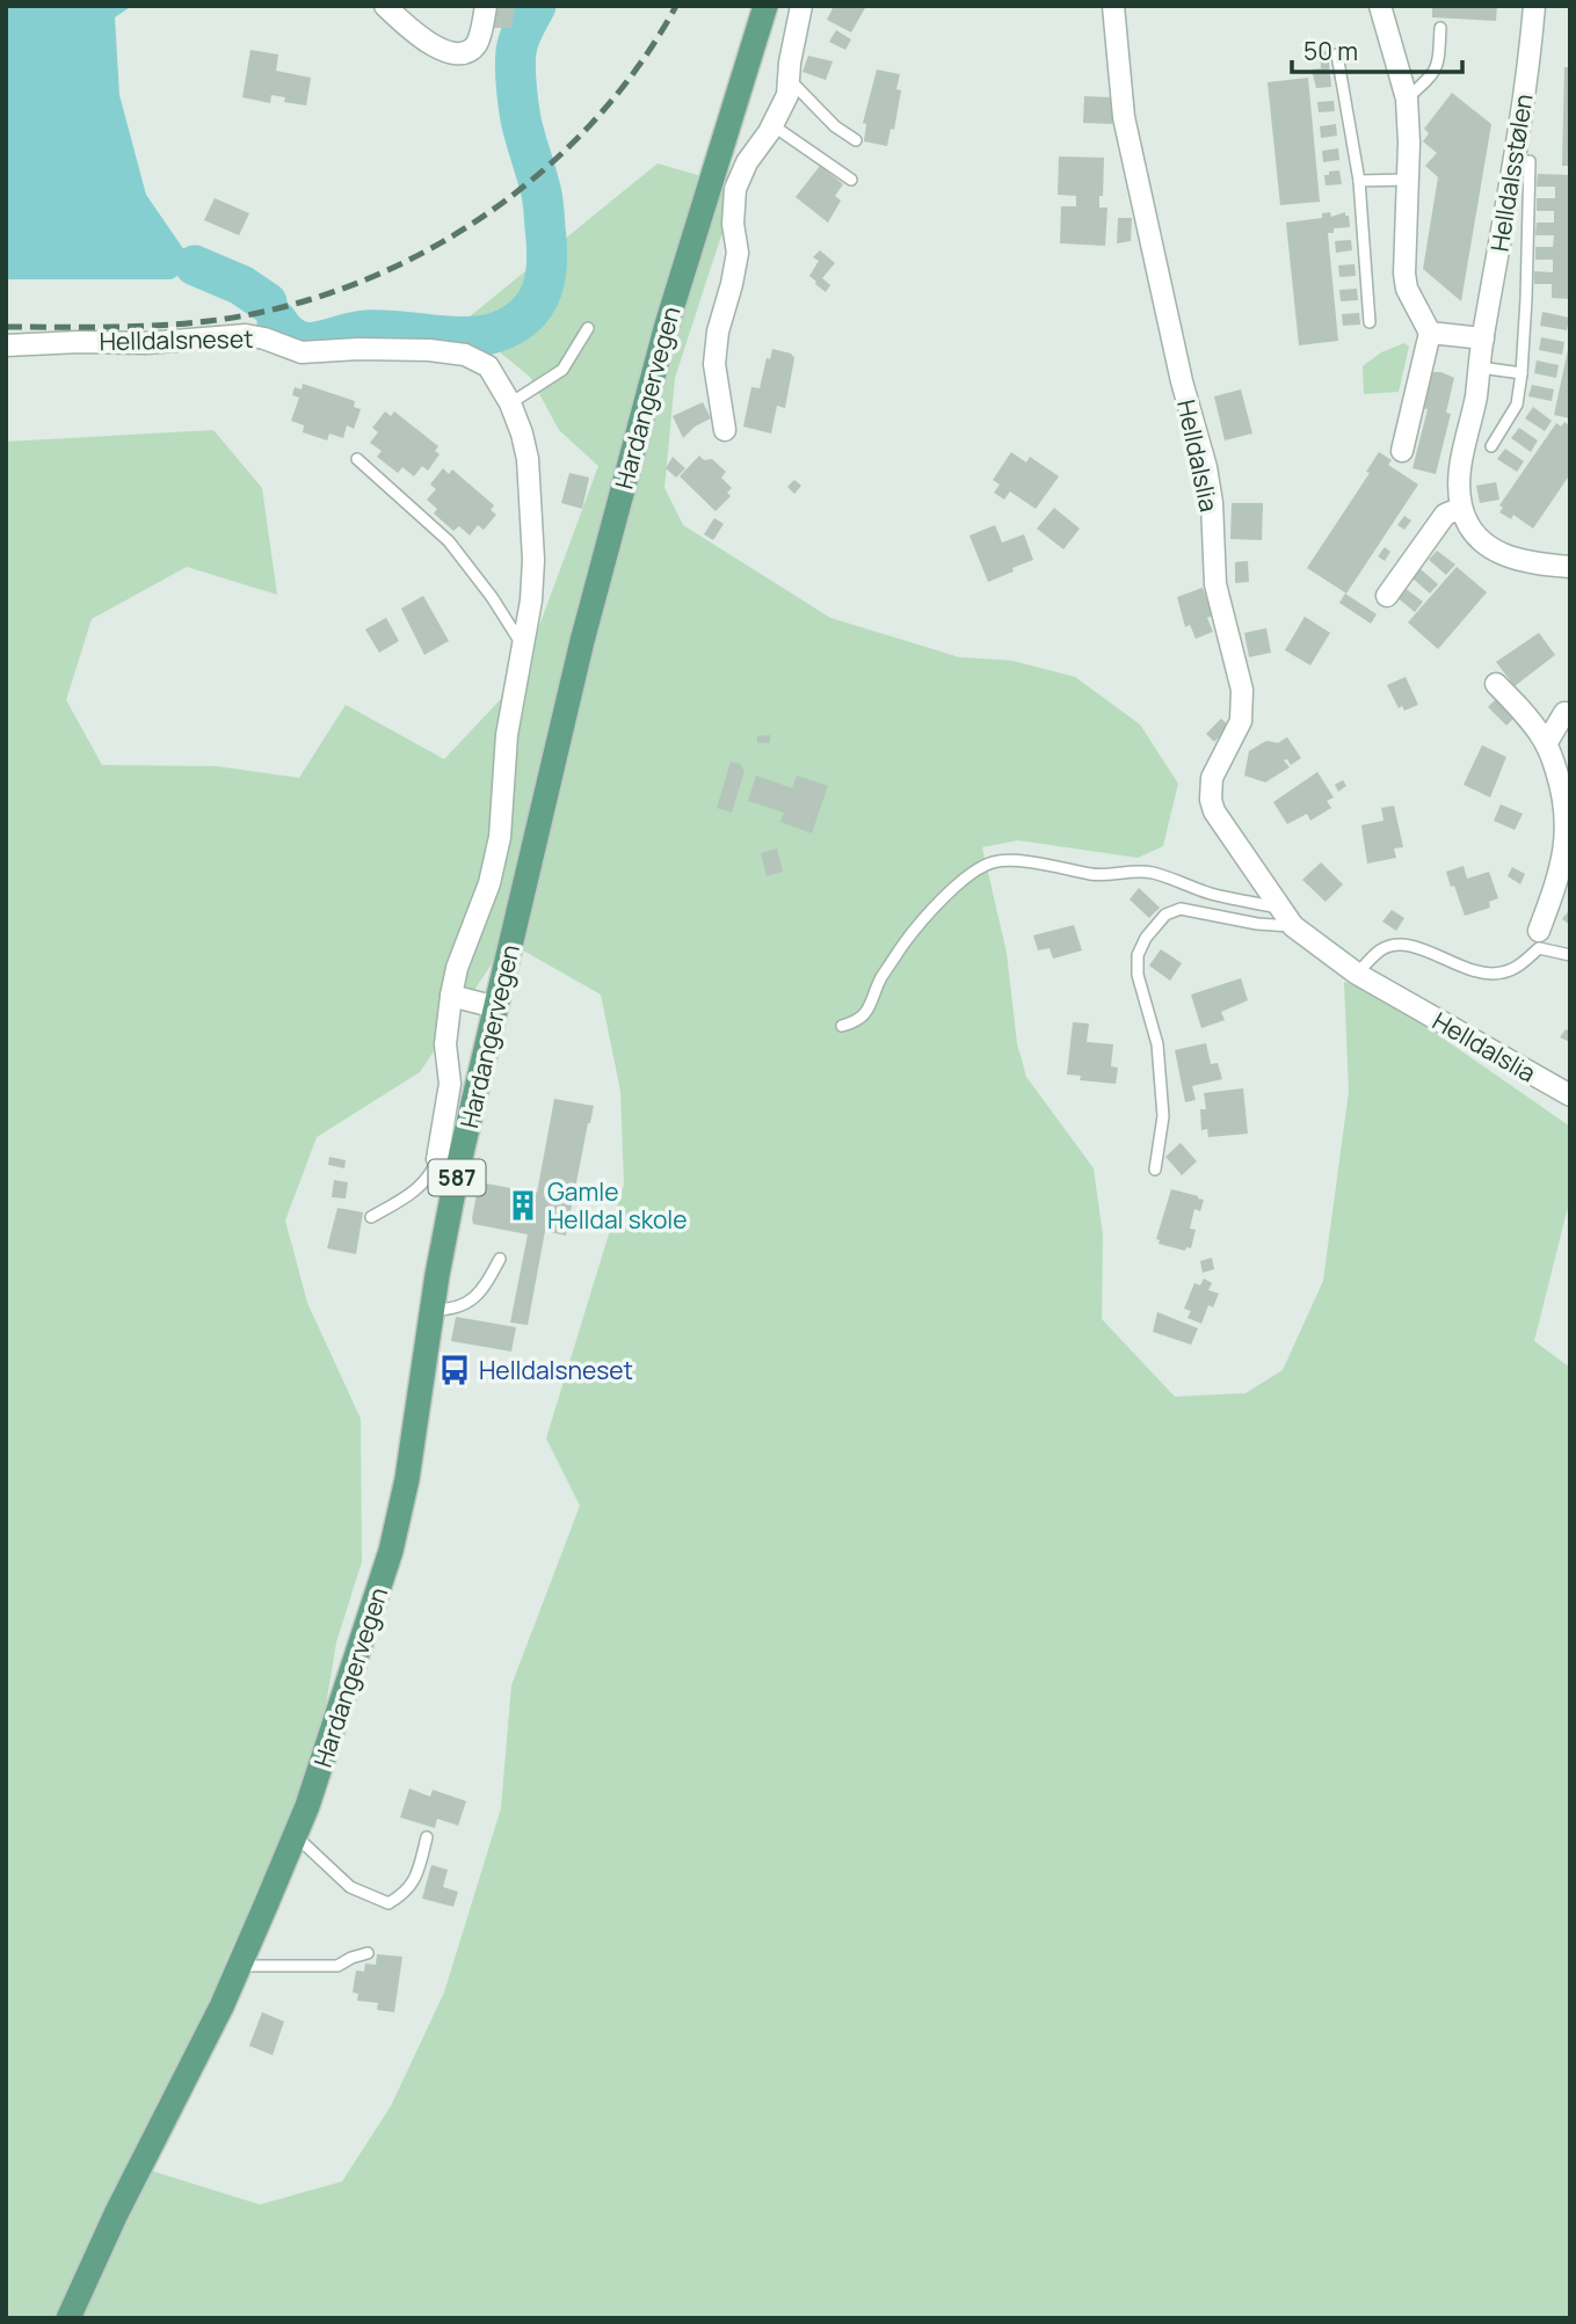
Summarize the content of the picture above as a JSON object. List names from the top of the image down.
{
  "streets": {
    "main road": ["Hardangervegen", "587"],
    "street": ["Helldalsstølen", "Helldalsneset", "Helldalslia"]
  },
  "places": {
    "building": ["Gamle Helldal skole"],
    "bus stop": ["Helldalsneset"]
  },
  "scale_bar": "50 m"
}
